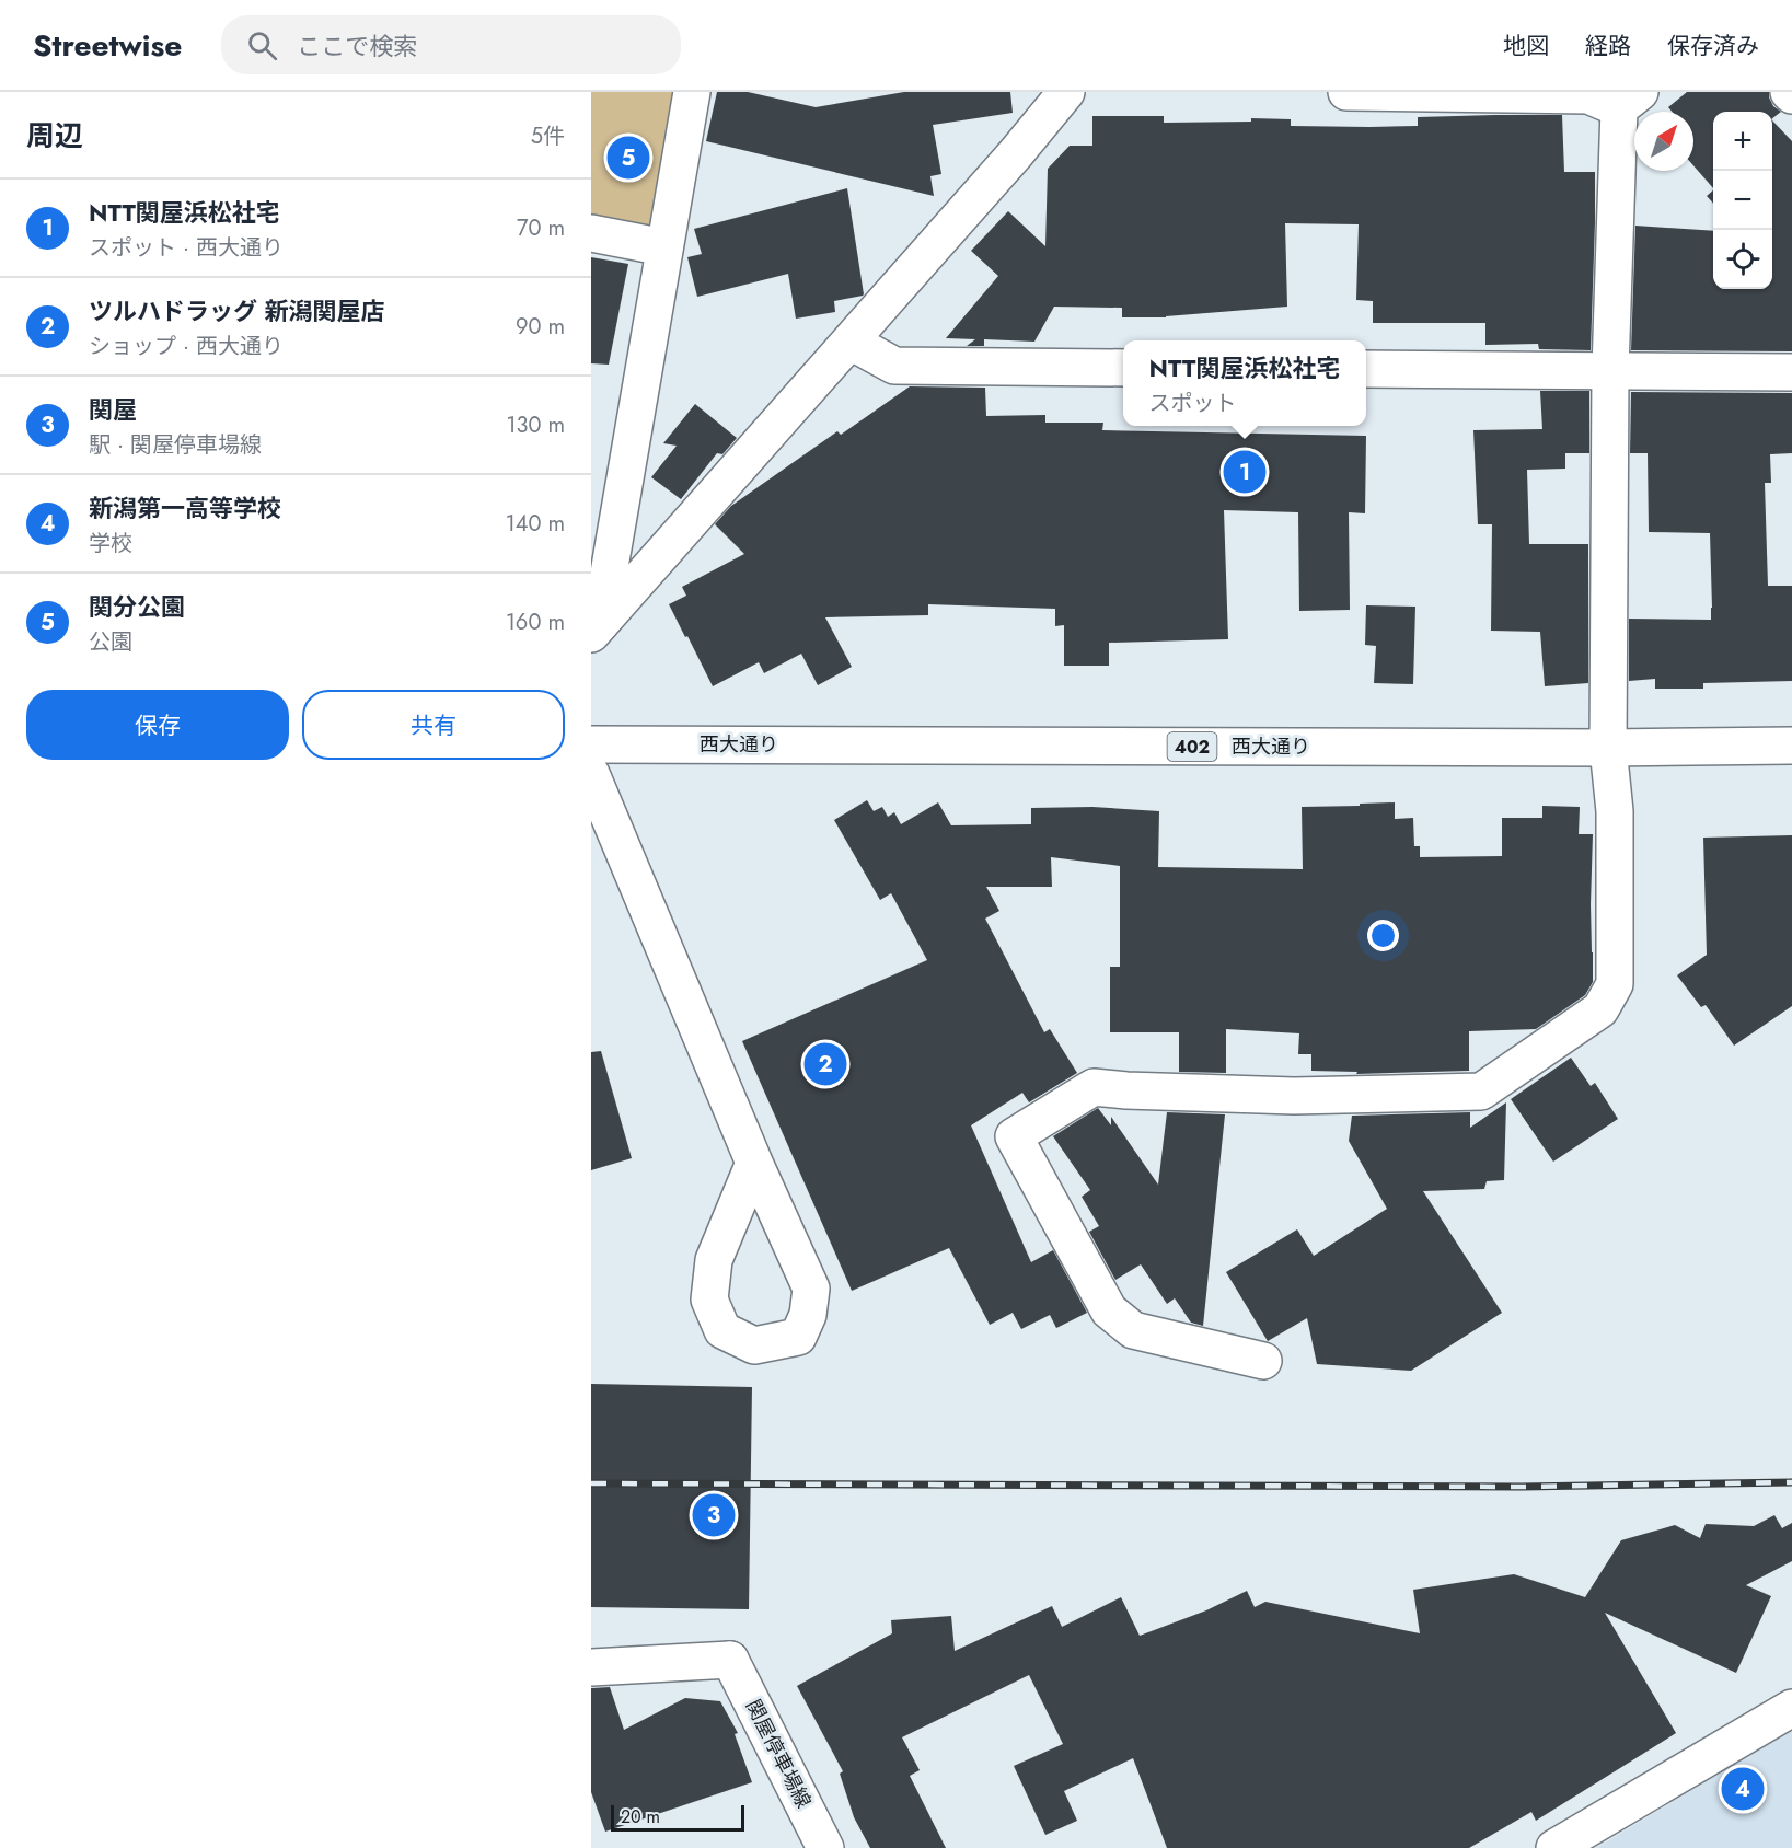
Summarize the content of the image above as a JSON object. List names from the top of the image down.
{
  "streets": {
    "main road": ["西大通り", "402", "関屋停車場線"]
  },
  "scale_bar": "20 m",
  "north": "top right",
  "page": {
    "header": "Streetwise",
    "search": "ここで検索",
    "nav": ["地図", "経路", "保存済み"],
    "heading": ["周辺", "5件"],
    "map_buttons": ["+", "−"],
    "pins": [
      "5",
      "1",
      "2",
      "3",
      "4"
    ],
    "list": [
      {
        "mark": "1",
        "name": "NTT関屋浜松社宅",
        "note": "スポット · 西大通り",
        "value": "70 m"
      },
      {
        "mark": "2",
        "name": "ツルハドラッグ 新潟関屋店",
        "note": "ショップ · 西大通り",
        "value": "90 m"
      },
      {
        "mark": "3",
        "name": "関屋",
        "note": "駅 · 関屋停車場線",
        "value": "130 m"
      },
      {
        "mark": "4",
        "name": "新潟第一高等学校",
        "note": "学校",
        "value": "140 m"
      },
      {
        "mark": "5",
        "name": "関分公園",
        "note": "公園",
        "value": "160 m"
      }
    ],
    "popup": ["NTT関屋浜松社宅", "スポット"],
    "buttons": ["保存", "共有"],
    "scale": "20 m"
  }
}
